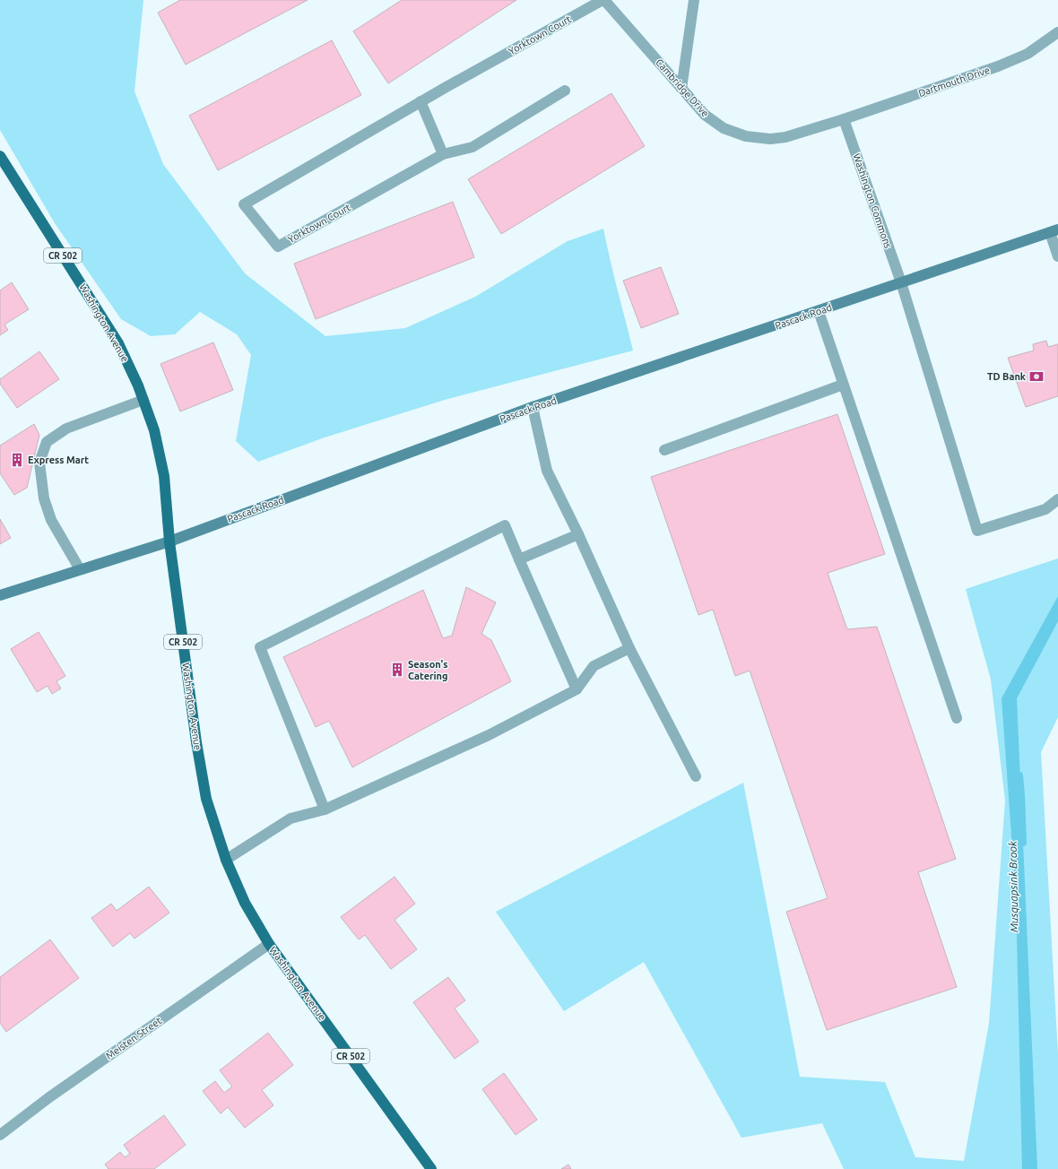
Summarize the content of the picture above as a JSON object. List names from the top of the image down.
{
  "streets": {
    "main road": ["CR 502", "Washington Avenue"],
    "street": [
      "Yorktown Court",
      "Dartmouth Drive",
      "Cambridge Drive",
      "Washington Commons",
      "Pascack Road",
      "Meisten Street"
    ]
  },
  "crossings": [
    ["Yorktown Court", "Cambridge Drive"],
    ["Dartmouth Drive", "Cambridge Drive"],
    ["Dartmouth Drive", "Washington Commons"],
    ["Cambridge Drive", "Washington Commons"],
    ["Washington Commons", "Pascack Road"],
    ["Pascack Road", "Washington Avenue"],
    ["Washington Avenue", "Meisten Street"]
  ],
  "water": ["Musquapsink Brook"],
  "places": {
    "bank": ["TD Bank"],
    "building": ["Express Mart", "Season's Catering"]
  }
}
